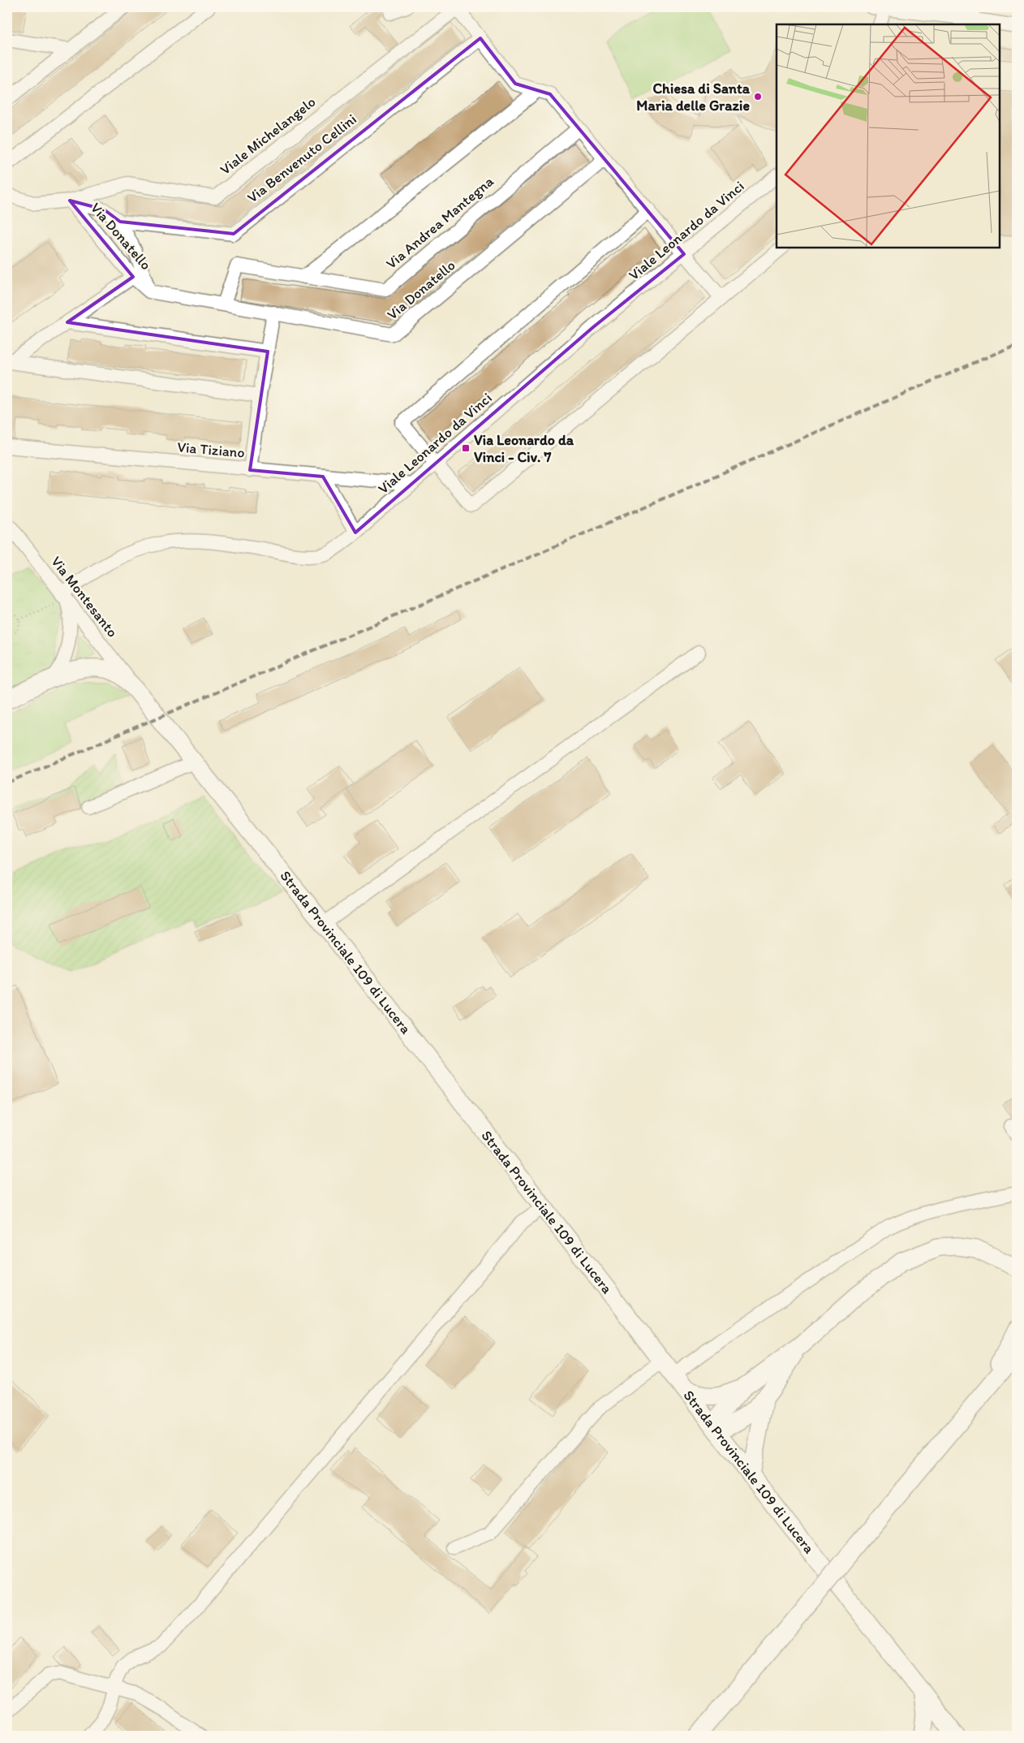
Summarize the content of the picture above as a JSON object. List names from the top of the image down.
{
  "streets": {
    "main road": ["Strada Provinciale 109 di Lucera"],
    "street": [
      "Viale Michelangelo",
      "Via Benvenuto Cellini",
      "Via Andrea Mantegna",
      "Viale Leonardo da Vinci",
      "Via Donatello",
      "Via Tiziano",
      "Via Montesanto"
    ]
  },
  "crossings": [
    ["Viale Michelangelo", "Via Benvenuto Cellini"],
    ["Viale Michelangelo", "Via Donatello"],
    ["Via Benvenuto Cellini", "Via Donatello"],
    ["Via Andrea Mantegna", "Via Donatello"],
    ["Viale Leonardo da Vinci", "Via Tiziano"],
    ["Viale Leonardo da Vinci", "Via Montesanto"],
    ["Via Montesanto", "Strada Provinciale 109 di Lucera"]
  ],
  "places": {
    "other": ["Chiesa di Santa Maria delle Grazie"],
    "transit": ["Via Leonardo da Vinci - Civ. 7"]
  }
}
